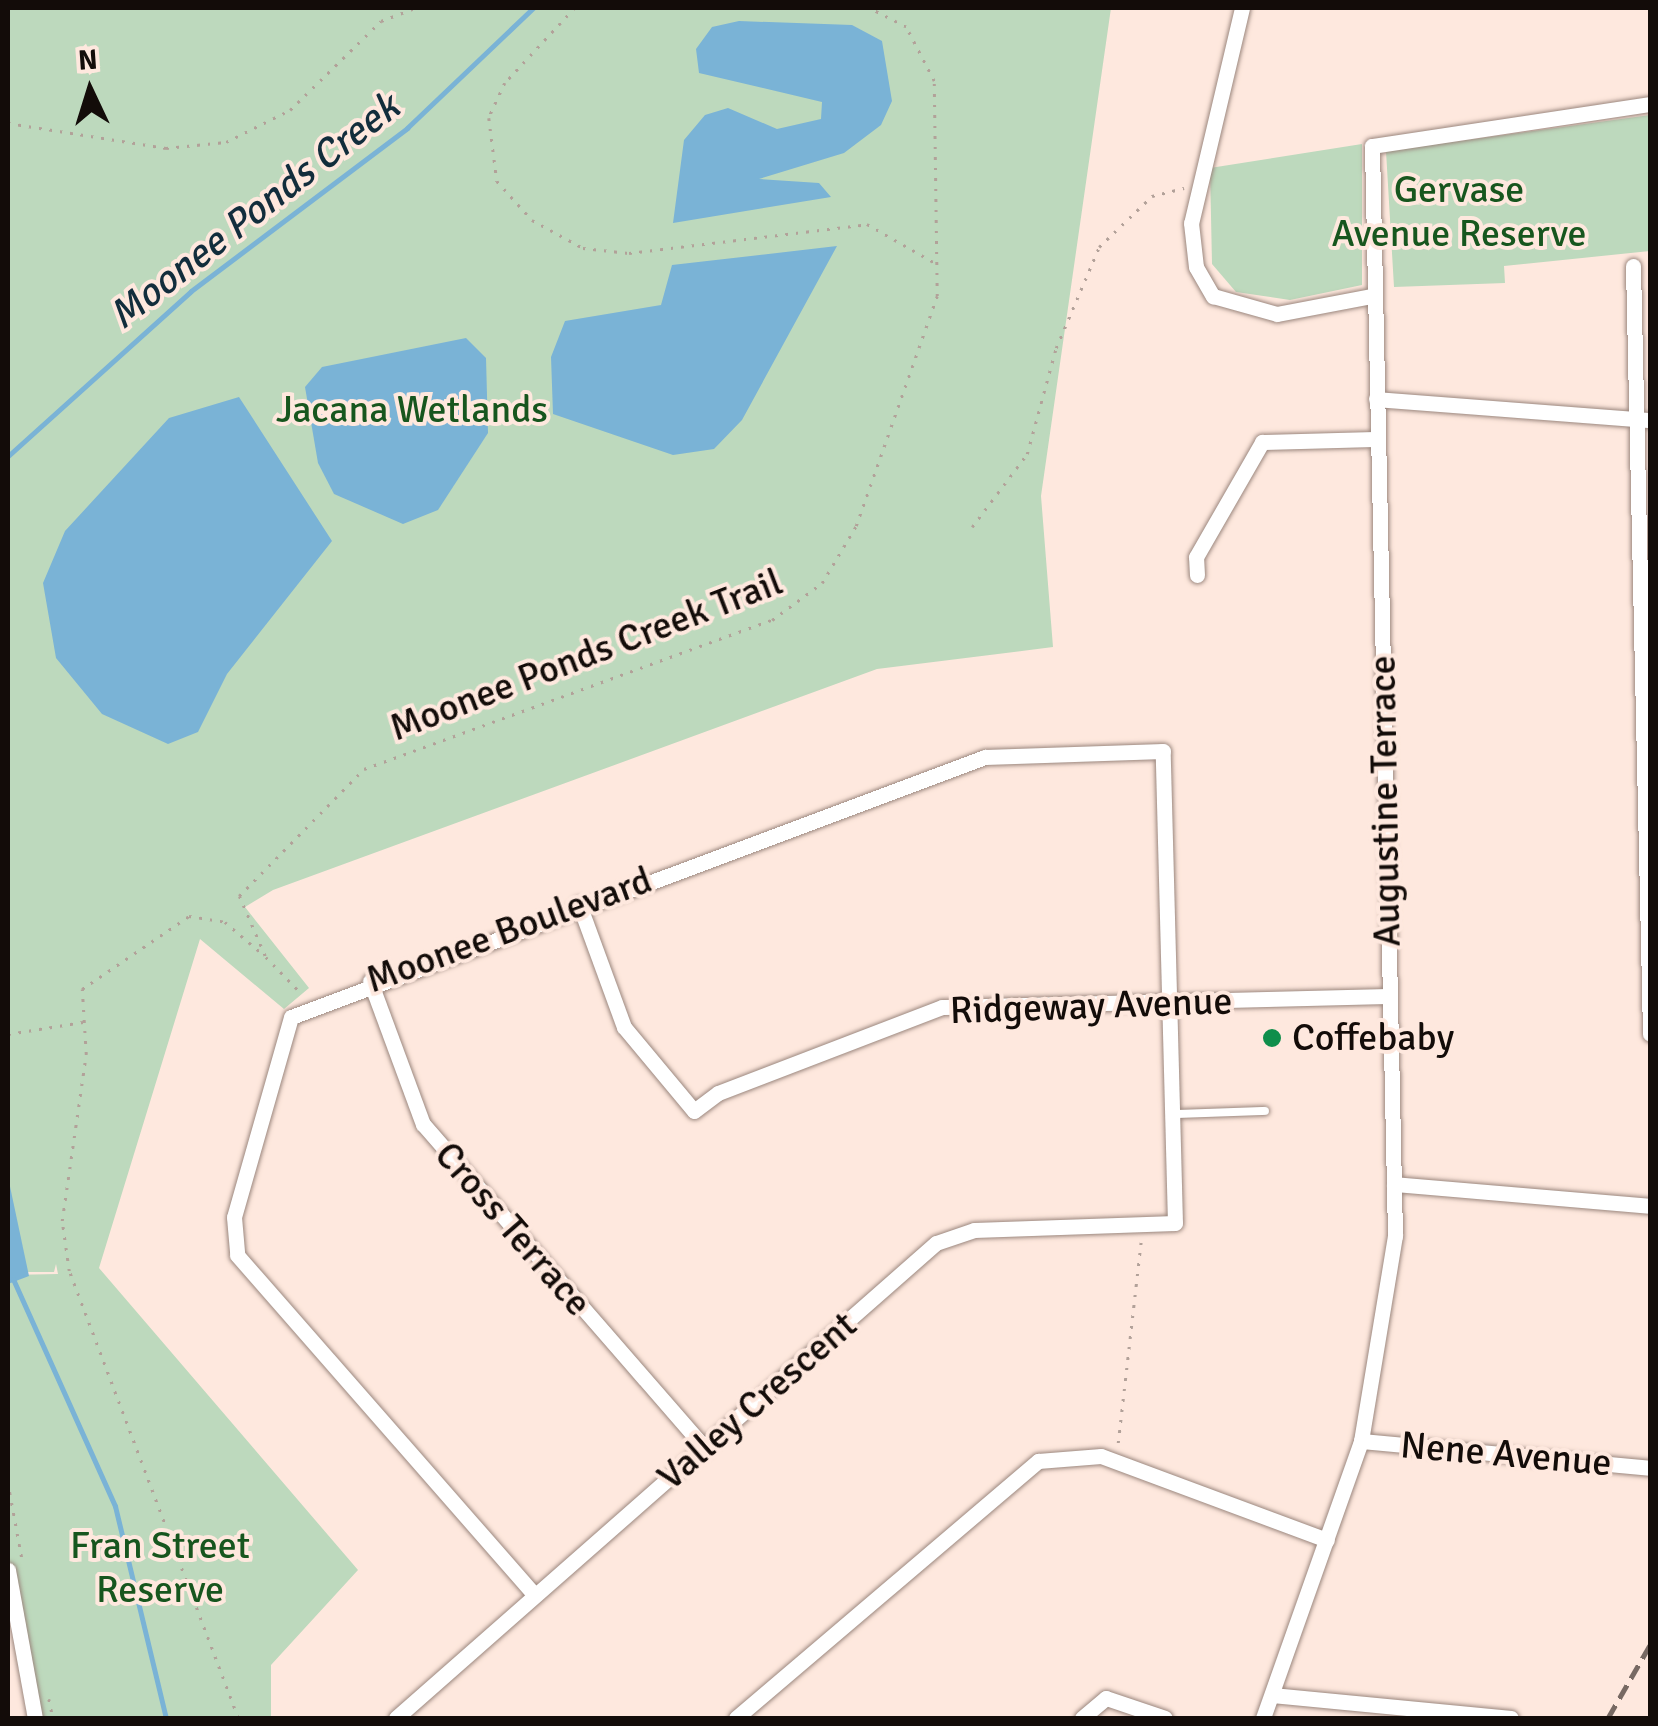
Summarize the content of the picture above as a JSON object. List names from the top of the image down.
{
  "streets": {
    "street": [
      "Augustine Terrace",
      "Moonee Boulevard",
      "Ridgeway Avenue",
      "Cross Terrace",
      "Valley Crescent",
      "Nene Avenue"
    ],
    "path": ["Moonee Ponds Creek Trail"]
  },
  "crossings": [
    ["Augustine Terrace", "Ridgeway Avenue"],
    ["Augustine Terrace", "Nene Avenue"],
    ["Moonee Boulevard", "Ridgeway Avenue"],
    ["Moonee Boulevard", "Cross Terrace"],
    ["Moonee Boulevard", "Valley Crescent"],
    ["Cross Terrace", "Valley Crescent"]
  ],
  "water": ["Moonee Ponds Creek"],
  "parks": ["Gervase Avenue Reserve", "Jacana Wetlands", "Fran Street Reserve"],
  "places": ["Coffebaby"],
  "north": "top"
}
